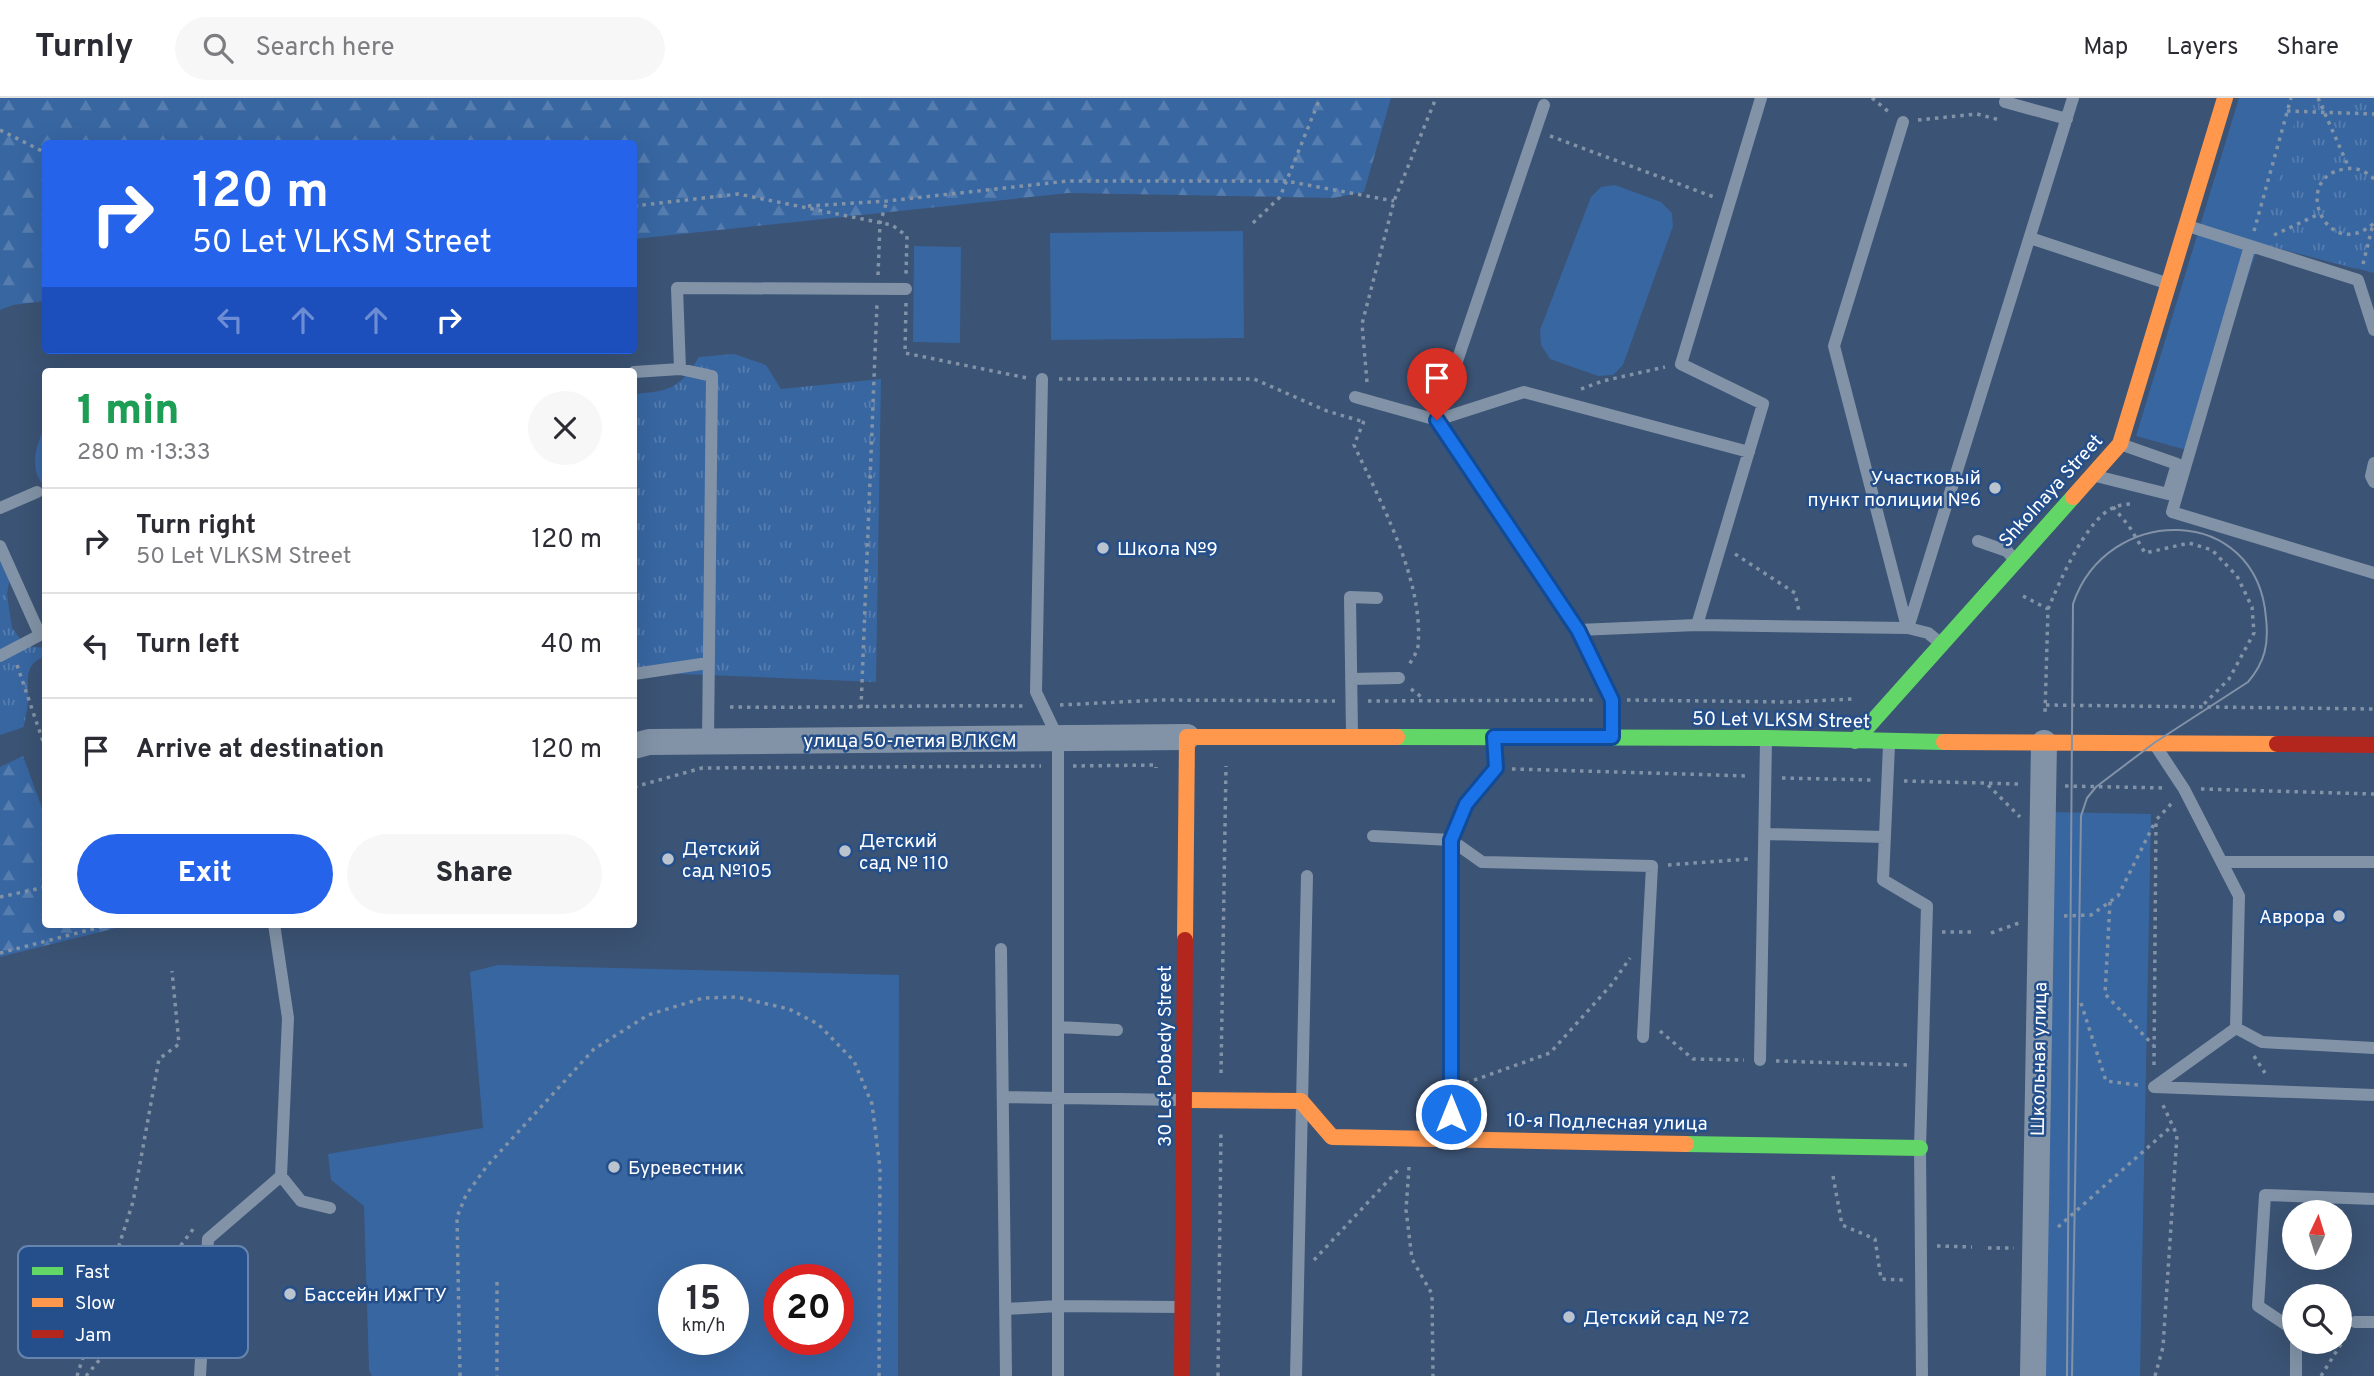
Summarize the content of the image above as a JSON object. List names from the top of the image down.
{
  "streets": {
    "main road": [
      "Shkolnaya Street",
      "50 Let VLKSM Street",
      "30 Let Pobedy Street",
      "10-я Подлесная улица"
    ],
    "street": ["улица 50-летия ВЛКСМ", "Школьная улица"]
  },
  "crossings": [
    ["Shkolnaya Street", "50 Let VLKSM Street"],
    ["50 Let VLKSM Street", "улица 50-летия ВЛКСМ"],
    ["50 Let VLKSM Street", "30 Let Pobedy Street"],
    ["50 Let VLKSM Street", "Школьная улица"],
    ["улица 50-летия ВЛКСМ", "30 Let Pobedy Street"]
  ],
  "places": [
    "Участковый пункт полиции №6",
    "Школа №9",
    "Детский сад № 110",
    "Детский сад №105",
    "Аврора",
    "Буревестник",
    "Бассейн ИжГТУ",
    "Детский сад № 72"
  ],
  "legend": ["Fast", "Slow", "Jam"],
  "north": "top",
  "page": {
    "header": "Turnly",
    "search": "Search here",
    "nav": ["Map", "Layers", "Share"],
    "turn": ["120 m", "50 Let VLKSM Street"],
    "heading": ["1 min", "280 m · 13:33"],
    "list": [
      {
        "name": "Turn right",
        "note": "50 Let VLKSM Street",
        "value": "120 m"
      },
      {
        "name": "Turn left",
        "value": "40 m"
      },
      {
        "name": "Arrive at destination",
        "value": "120 m"
      }
    ],
    "buttons": ["Exit", "Share"],
    "speed": "15 km/h",
    "limit": "20"
  }
}
